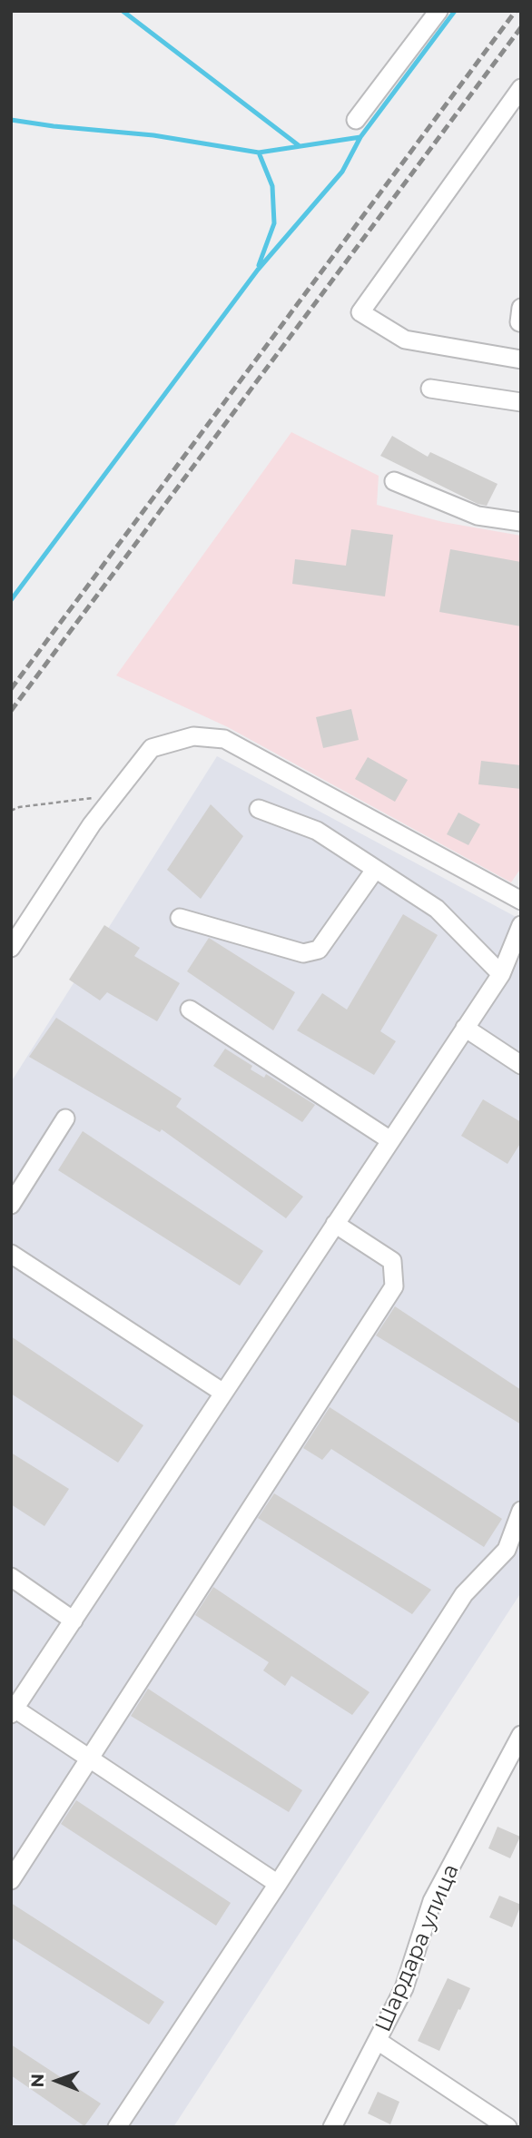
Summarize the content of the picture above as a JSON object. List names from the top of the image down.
{
  "streets": {
    "street": ["Шардара улица"]
  },
  "north": "left"
}
